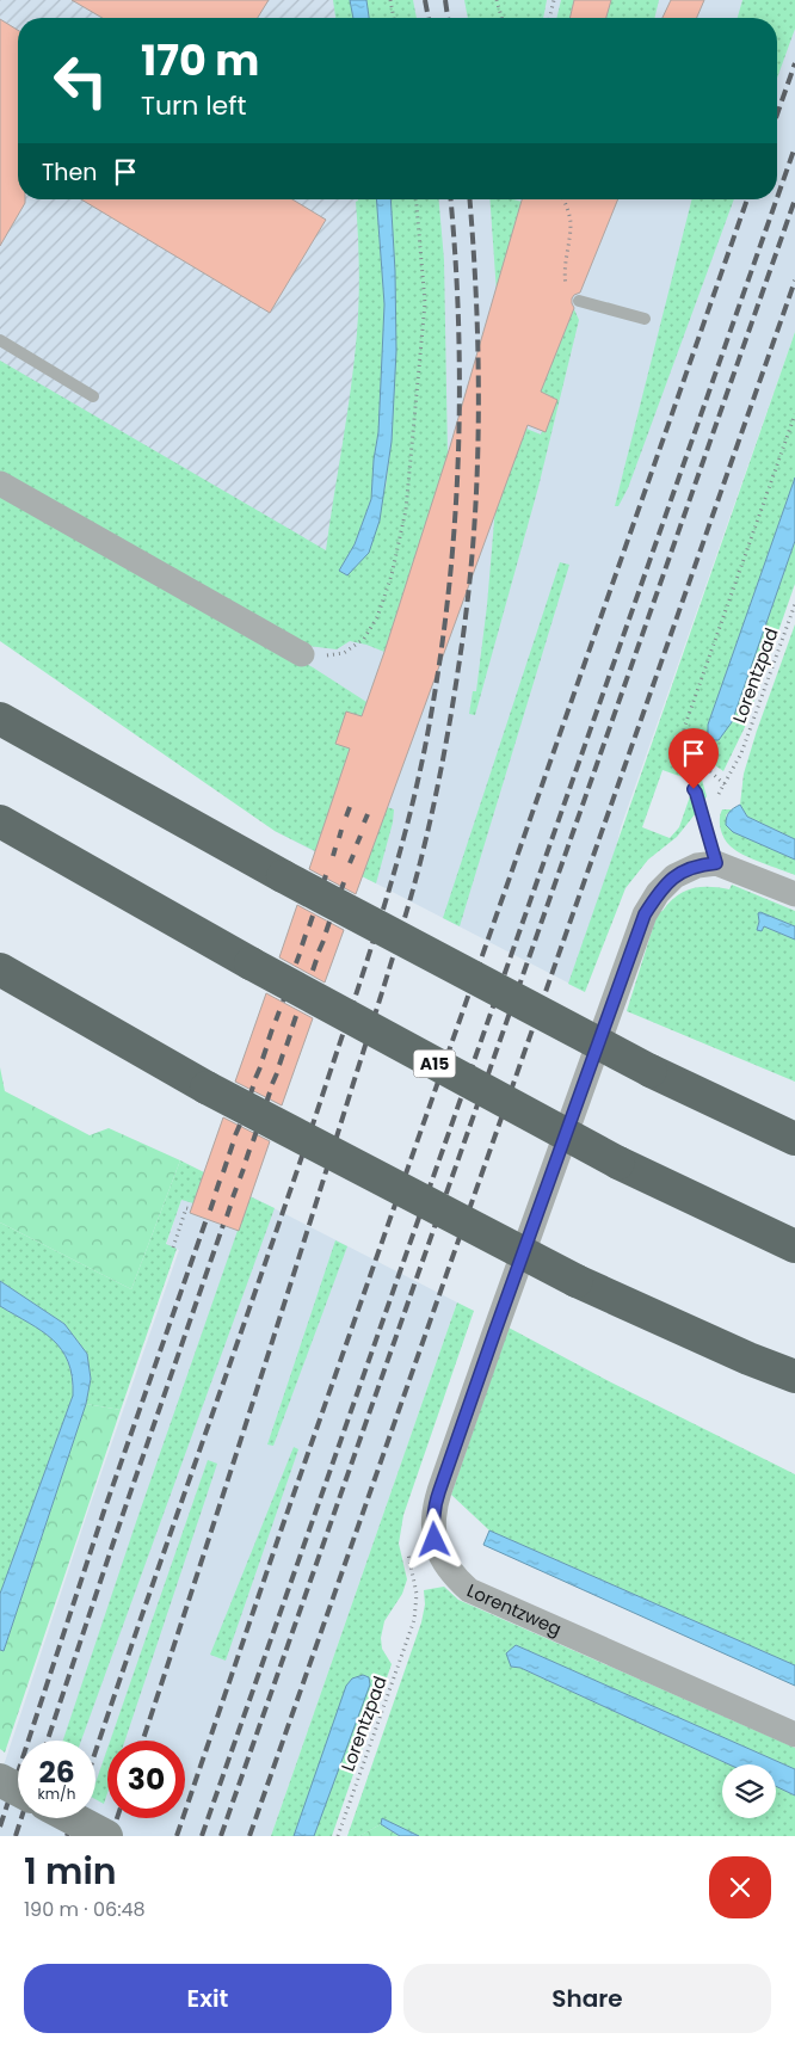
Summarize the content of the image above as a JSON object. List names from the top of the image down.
{
  "streets": {
    "highway": ["A15"],
    "street": ["Lorentzweg"],
    "path": ["Lorentzpad"]
  },
  "page": {
    "turn": ["170 m", "Turn left"],
    "then": "Then",
    "speed": "26 km/h",
    "limit": "30",
    "heading": ["1 min", "190 m · 06:48"],
    "buttons": ["Exit", "Share"]
  }
}
